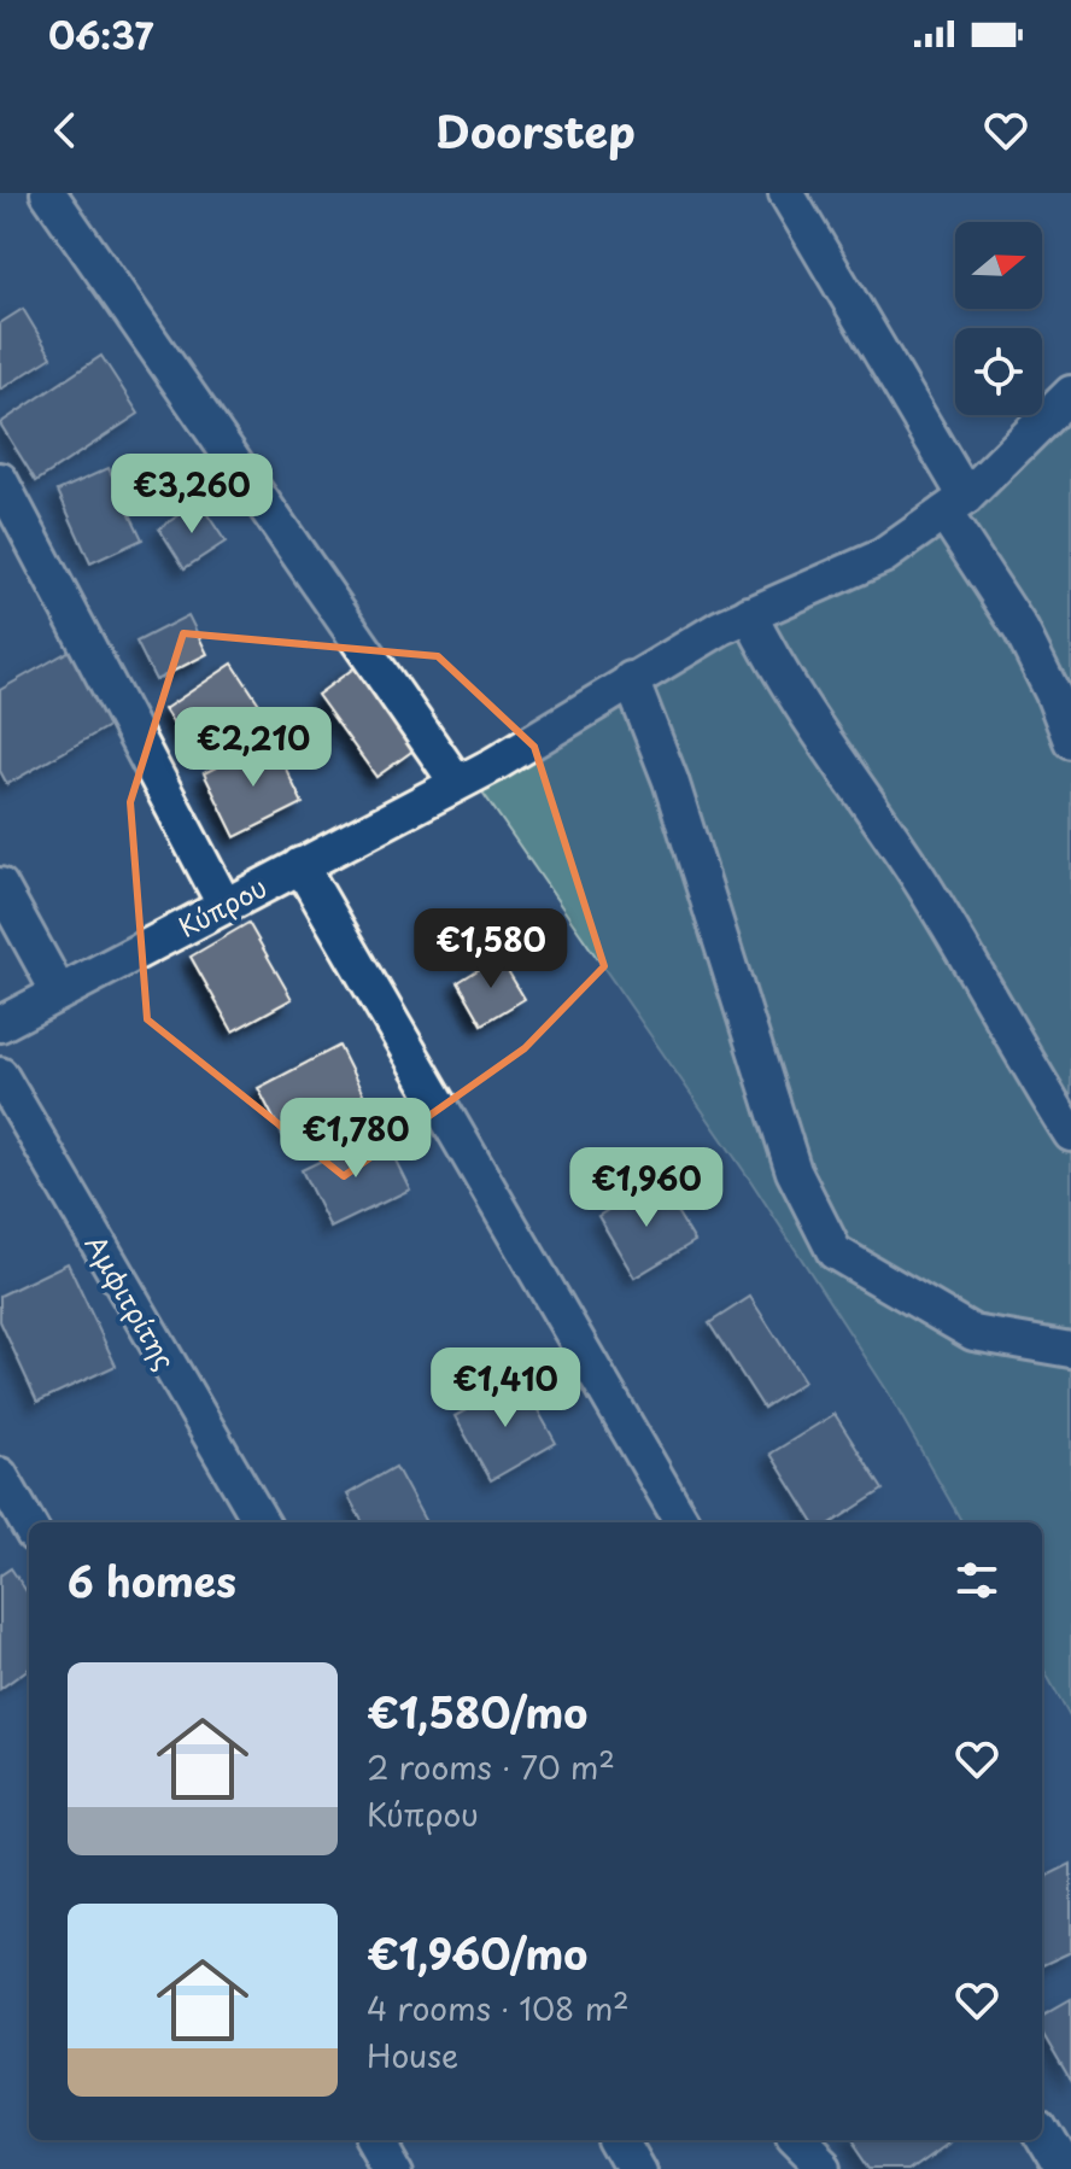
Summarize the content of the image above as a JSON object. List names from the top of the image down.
{
  "streets": {
    "street": ["Κύπρου", "Αμφιτρίτης"]
  },
  "north": "right",
  "page": {
    "status": "06:37",
    "header": "Doorstep",
    "price": [
      "€3,260",
      "€2,210",
      "€1,580",
      "€1,780",
      "€1,960",
      "€1,410"
    ],
    "heading": "6 homes",
    "list": [
      {
        "name": "€1,580/mo",
        "note": "2 rooms · 70 m² · Κύπρου"
      },
      {
        "name": "€1,960/mo",
        "note": "4 rooms · 108 m² · House"
      }
    ]
  }
}
